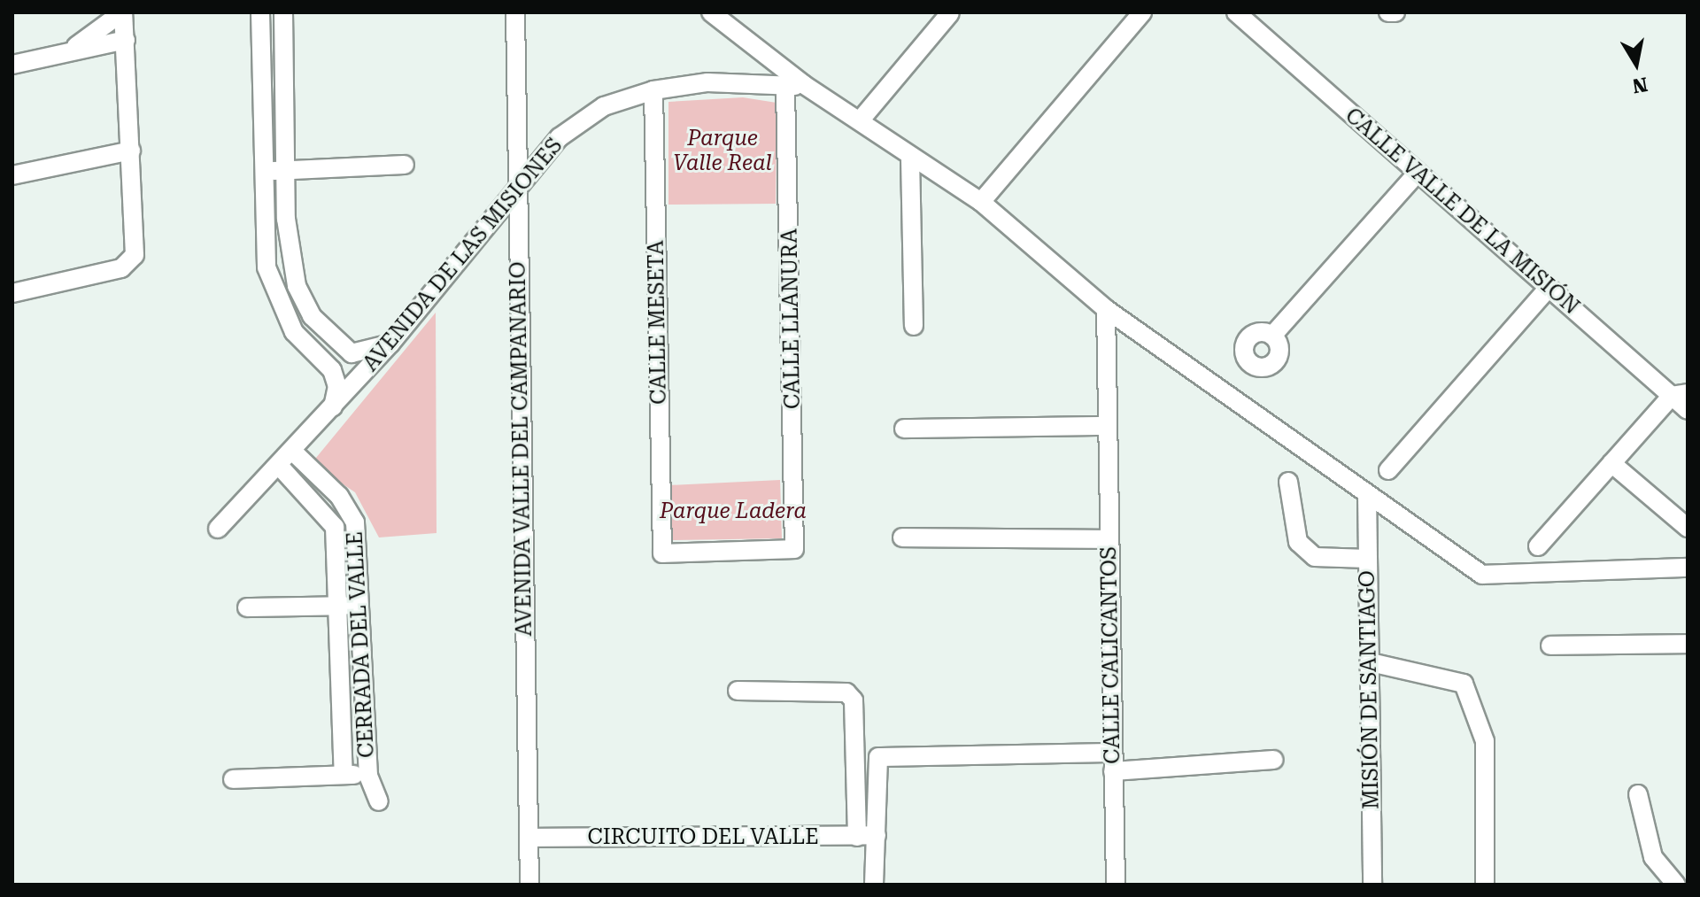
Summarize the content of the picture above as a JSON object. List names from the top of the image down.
{
  "streets": {
    "street": [
      "CALLE VALLE DE LA MISIÓN",
      "AVENIDA DE LAS MISIONES",
      "CALLE LLANURA",
      "CALLE MESETA",
      "AVENIDA VALLE DEL CAMPANARIO",
      "CERRADA DEL VALLE",
      "CALLE CALICANTOS",
      "MISIÓN DE SANTIAGO",
      "CIRCUITO DEL VALLE"
    ]
  },
  "crossings": [
    ["AVENIDA DE LAS MISIONES", "CALLE LLANURA"],
    ["AVENIDA DE LAS MISIONES", "CALLE MESETA"],
    ["AVENIDA DE LAS MISIONES", "AVENIDA VALLE DEL CAMPANARIO"],
    ["AVENIDA DE LAS MISIONES", "CERRADA DEL VALLE"],
    ["CALLE LLANURA", "CALLE MESETA"],
    ["AVENIDA VALLE DEL CAMPANARIO", "CIRCUITO DEL VALLE"]
  ],
  "parks": ["Parque Valle Real", "Parque Ladera"],
  "north": "bottom"
}
